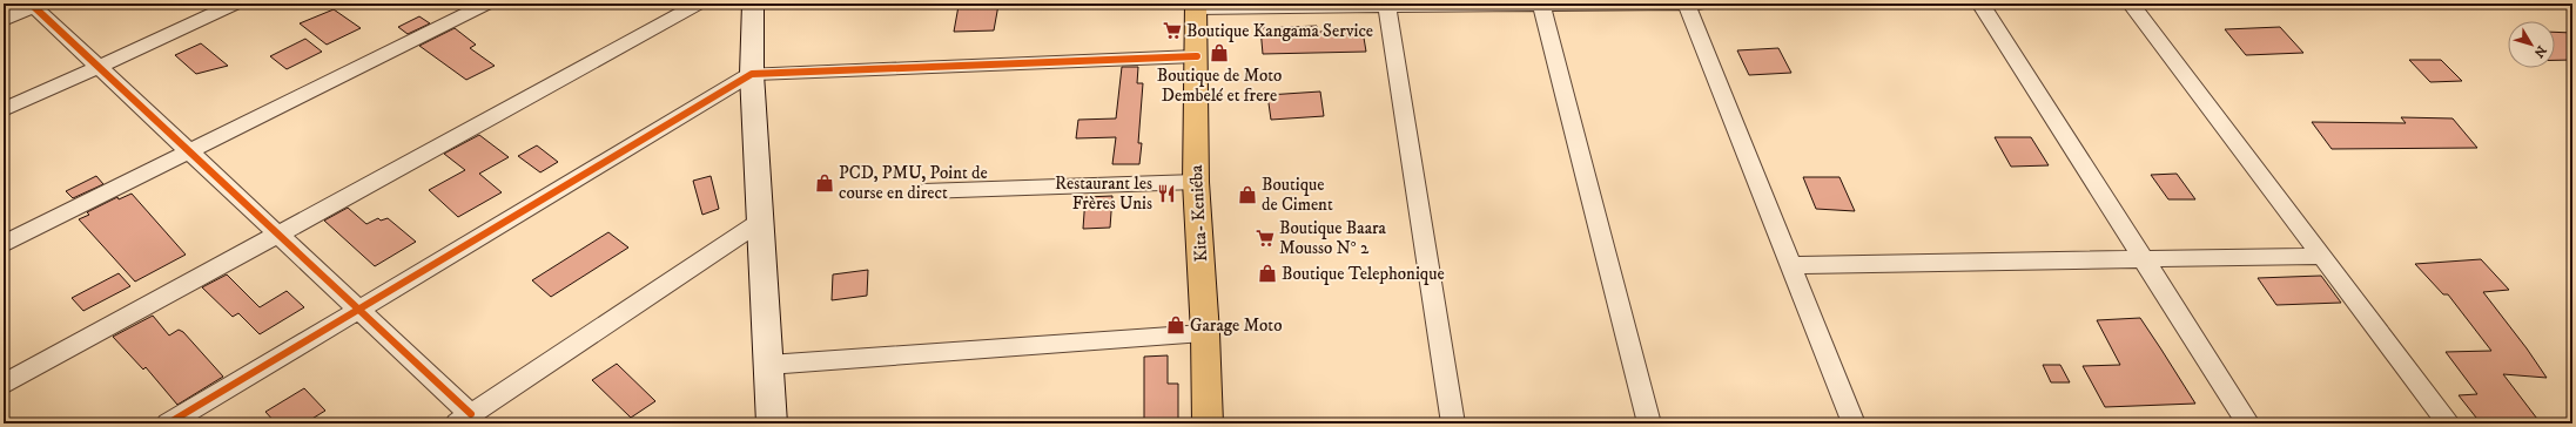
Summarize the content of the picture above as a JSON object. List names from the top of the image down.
{
  "streets": {
    "main road": ["Kita- Keniéba"]
  },
  "places": {
    "supermarket": ["Boutique Kangama Service", "Boutique Baara Mousso N° 2"],
    "shop": [
      "Boutique de Moto Dembelé et frere",
      "PCD, PMU, Point de course en direct",
      "Boutique de Ciment",
      "Boutique Telephonique",
      "Garage Moto"
    ],
    "restaurant": ["Restaurant les Frères Unis"]
  },
  "north": "bottom right"
}
